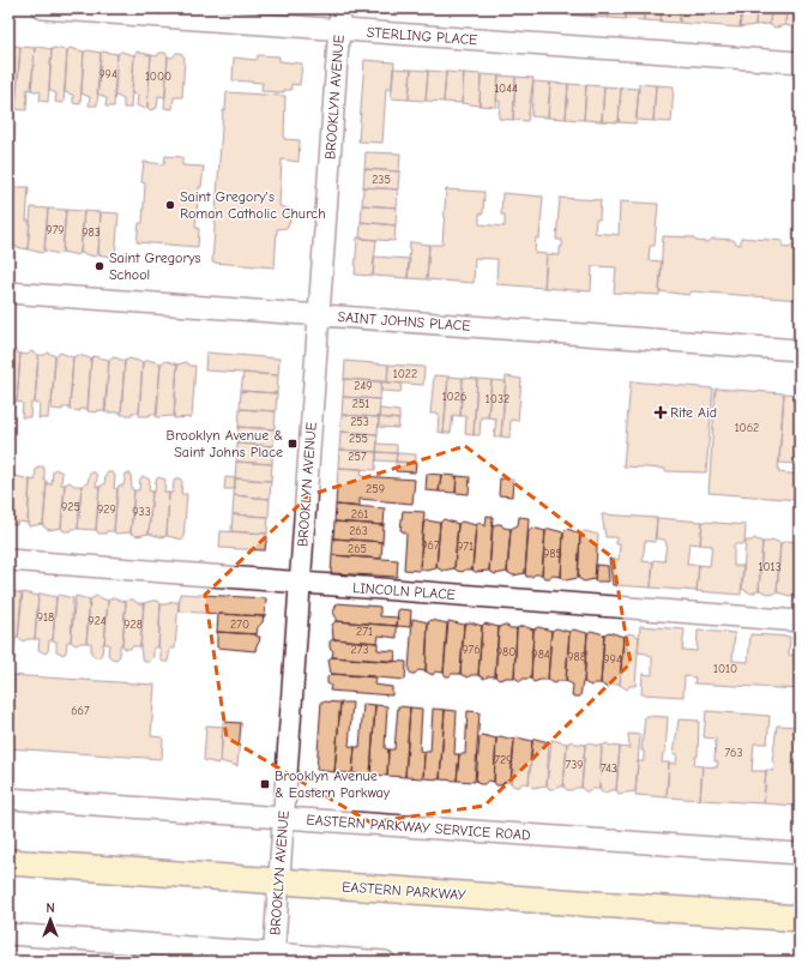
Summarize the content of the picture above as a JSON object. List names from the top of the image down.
{
  "streets": {
    "main road": ["EASTERN PARKWAY"],
    "street": [
      "STERLING PLACE",
      "BROOKLYN AVENUE",
      "SAINT JOHNS PLACE",
      "LINCOLN PLACE",
      "EASTERN PARKWAY SERVICE ROAD"
    ]
  },
  "crossings": [
    ["STERLING PLACE", "BROOKLYN AVENUE"],
    ["BROOKLYN AVENUE", "SAINT JOHNS PLACE"],
    ["BROOKLYN AVENUE", "LINCOLN PLACE"],
    ["BROOKLYN AVENUE", "EASTERN PARKWAY SERVICE ROAD"],
    ["BROOKLYN AVENUE", "EASTERN PARKWAY"]
  ],
  "places": {
    "other": ["Saint Gregory's Roman Catholic Church", "Saint Gregorys School"],
    "health": ["Rite Aid"],
    "transit": ["Brooklyn Avenue & Saint Johns Place", "Brooklyn Avenue & Eastern Parkway"]
  },
  "house_numbers": [
    "994",
    "1000",
    "1044",
    "235",
    "979",
    "983",
    "1022",
    "249",
    "1026",
    "1032",
    "251",
    "253",
    "1062",
    "255",
    "257",
    "259",
    "925",
    "929",
    "933",
    "261",
    "263",
    "967",
    "971",
    "265",
    "985",
    "1013",
    "918",
    "924",
    "928",
    "270",
    "271",
    "273",
    "976",
    "980",
    "984",
    "988",
    "994",
    "1010",
    "667",
    "763",
    "729",
    "739",
    "743"
  ],
  "north": "top"
}
